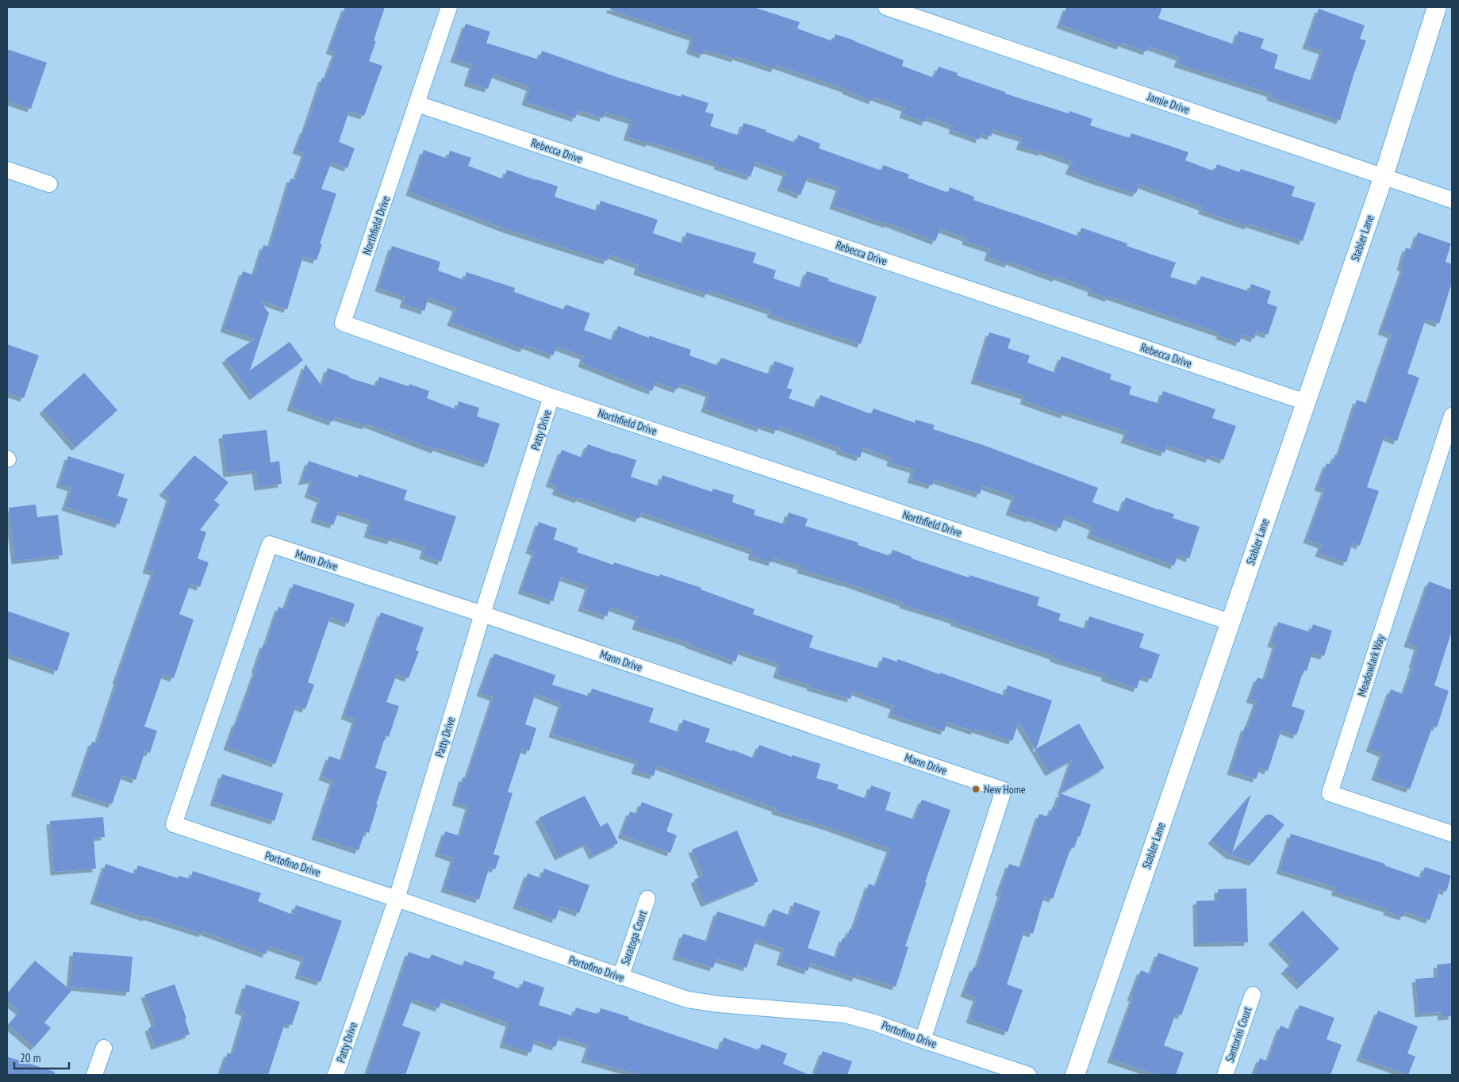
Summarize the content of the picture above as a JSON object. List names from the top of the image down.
{
  "streets": {
    "street": [
      "Jamie Drive",
      "Rebecca Drive",
      "Northfield Drive",
      "Stabler Lane",
      "Patty Drive",
      "Mann Drive",
      "Meadowlark Way",
      "Portofino Drive",
      "Saratoga Court",
      "Santorini Court"
    ]
  },
  "crossings": [
    ["Jamie Drive", "Stabler Lane"],
    ["Rebecca Drive", "Northfield Drive"],
    ["Rebecca Drive", "Stabler Lane"],
    ["Northfield Drive", "Stabler Lane"],
    ["Northfield Drive", "Patty Drive"],
    ["Patty Drive", "Mann Drive"],
    ["Patty Drive", "Portofino Drive"],
    ["Mann Drive", "Portofino Drive"],
    ["Portofino Drive", "Saratoga Court"]
  ],
  "places": ["New Home"],
  "scale_bar": "20 m"
}
